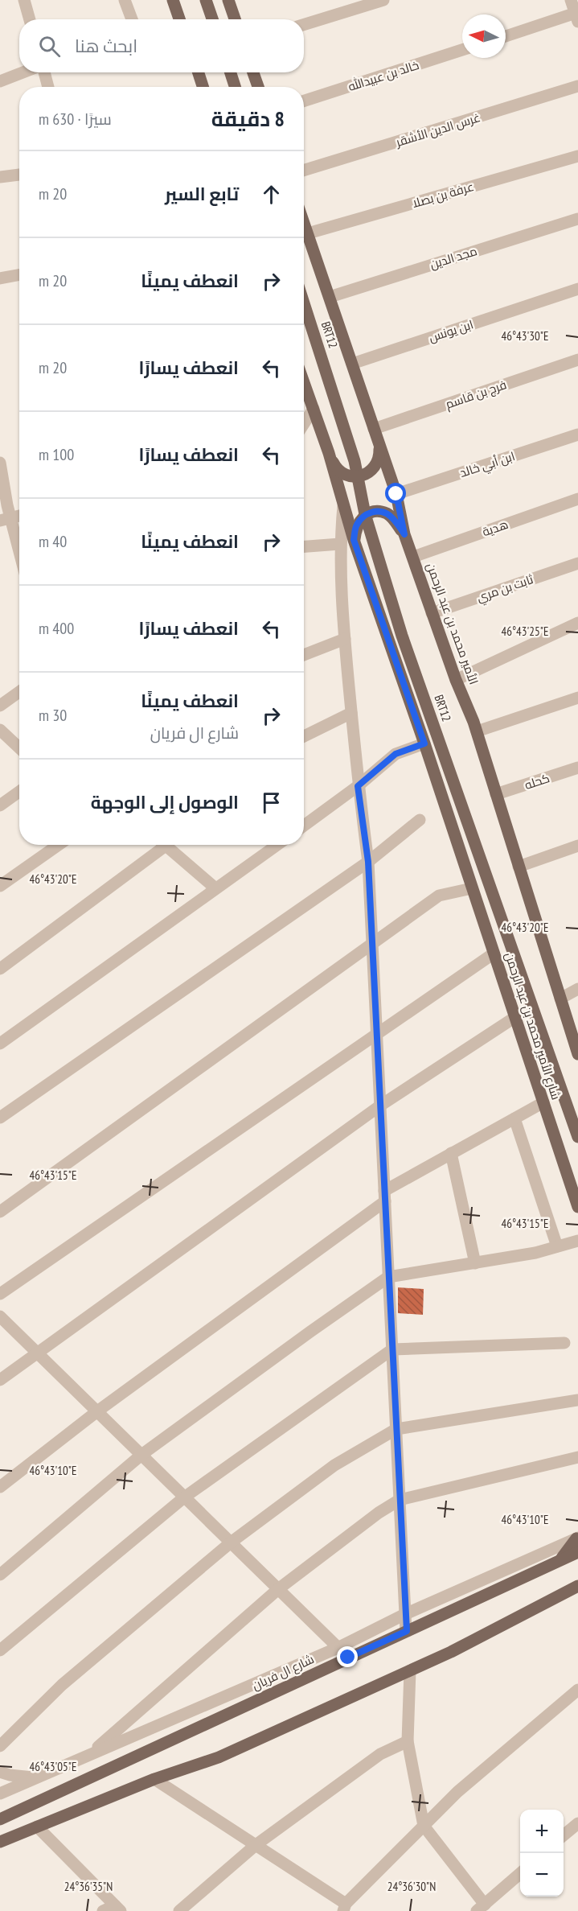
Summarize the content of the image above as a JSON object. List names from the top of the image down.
{
  "streets": {
    "main road": [
      "BRT12",
      "الأمير محمد بن عبد الرحمن",
      "شارع الأمير محمد بن عبد الرحمن",
      "شارع ال فريان"
    ],
    "street": [
      "خالد بن عبيدالله",
      "غرس الدين الأشقر",
      "عرفة بن بصلا",
      "مجد الدين",
      "ابن يونس",
      "فرج بن قاسم",
      "ابن أبي خالد",
      "هدية",
      "ثابت بن مري",
      "كحله"
    ]
  },
  "crossings": [
    ["عرفة بن بصلا", "الأمير محمد بن عبد الرحمن"],
    ["مجد الدين", "الأمير محمد بن عبد الرحمن"],
    ["ابن يونس", "الأمير محمد بن عبد الرحمن"],
    ["فرج بن قاسم", "الأمير محمد بن عبد الرحمن"],
    ["ابن أبي خالد", "الأمير محمد بن عبد الرحمن"],
    ["هدية", "الأمير محمد بن عبد الرحمن"],
    ["ثابت بن مري", "الأمير محمد بن عبد الرحمن"],
    ["الأمير محمد بن عبد الرحمن", "كحله"]
  ],
  "north": "left",
  "page": {
    "search": "ابحث هنا",
    "heading": ["8 دقيقة", "سيرًا · 630 m"],
    "list": [
      ["تابع السير", "20 m"],
      ["انعطف يمينًا", "20 m"],
      ["انعطف يسارًا", "20 m"],
      ["انعطف يسارًا", "100 m"],
      ["انعطف يمينًا", "40 m"],
      ["انعطف يسارًا", "400 m"],
      ["انعطف يمينًا", "شارع ال فريان", "30 m"],
      "الوصول إلى الوجهة"
    ],
    "map_buttons": ["+", "−"]
  },
  "coordinates": [
    "46°43'30\"E",
    "46°43'25\"E",
    "46°43'20\"E",
    "46°43'15\"E",
    "46°43'10\"E",
    "46°43'05\"E",
    "24°36'35\"N",
    "24°36'30\"N"
  ]
}
